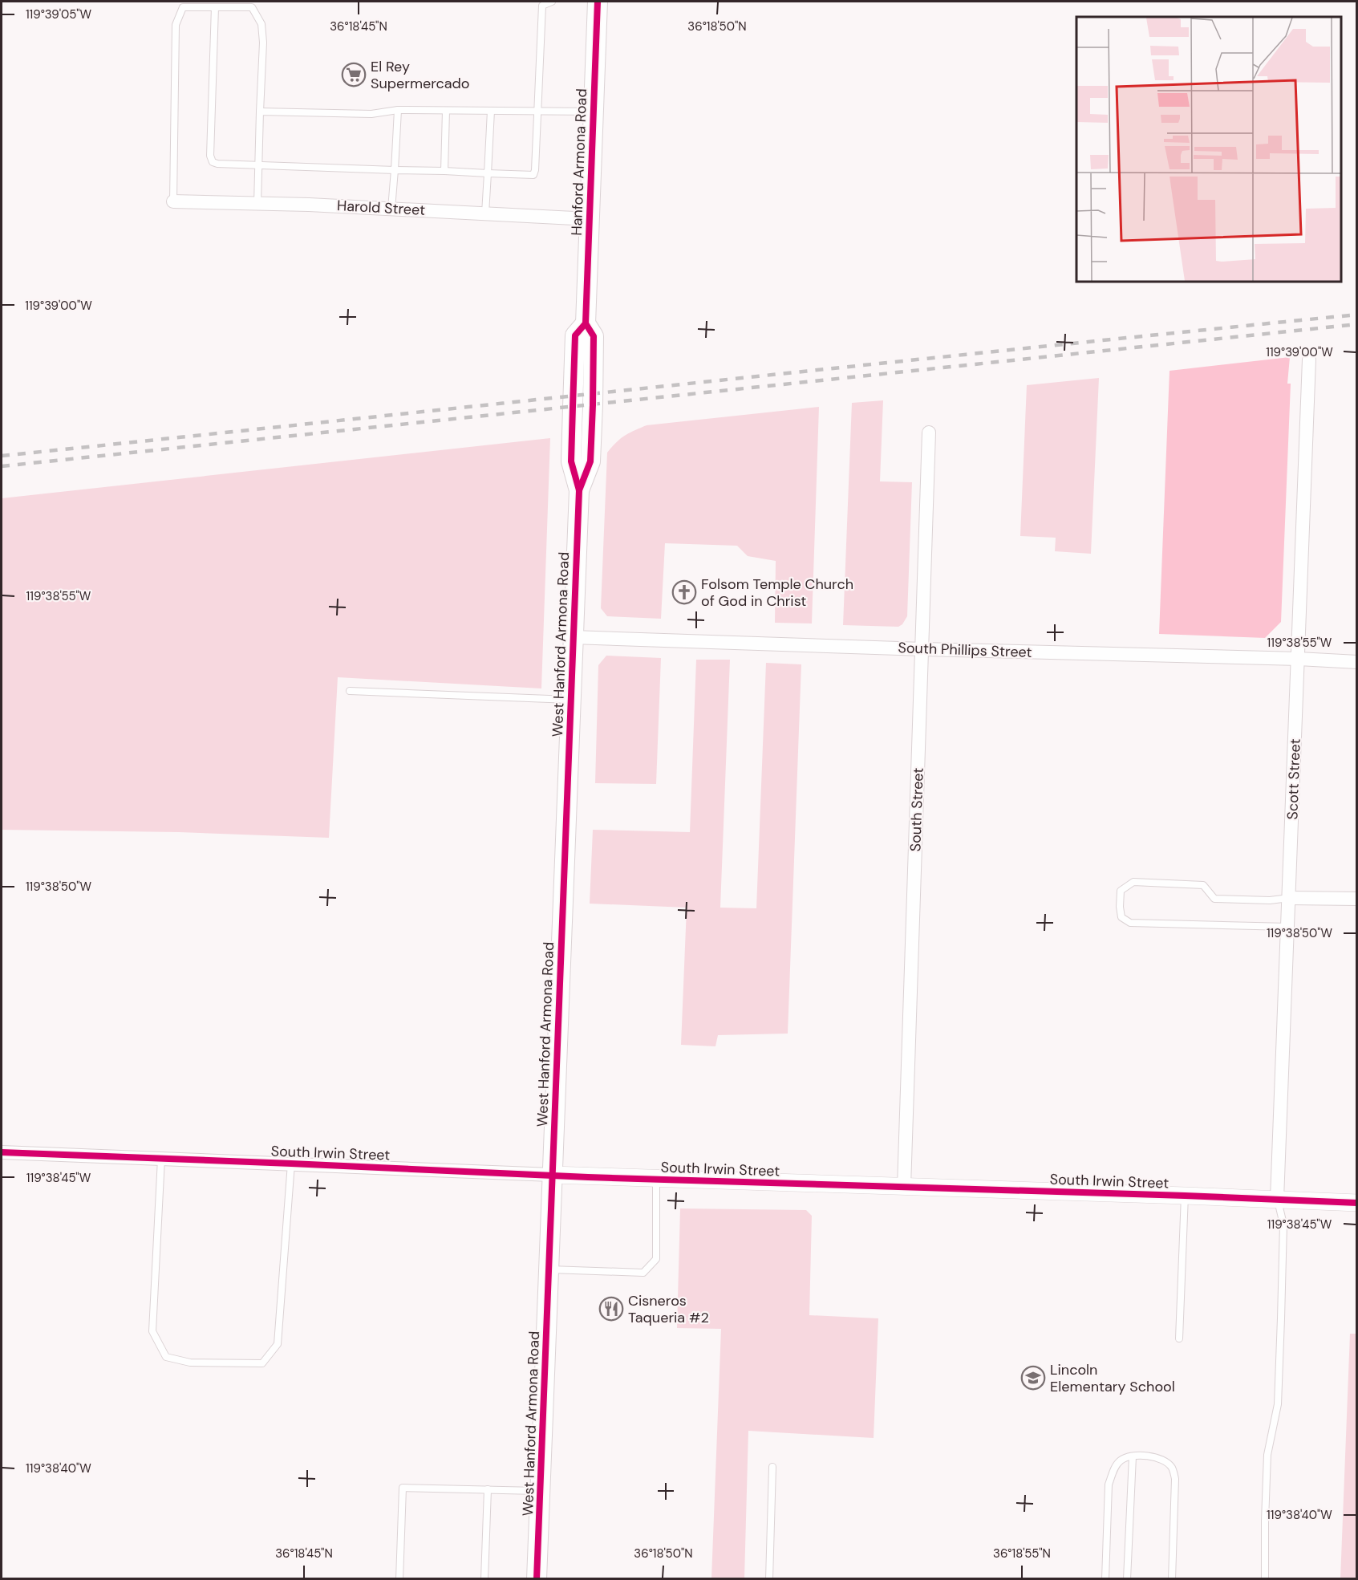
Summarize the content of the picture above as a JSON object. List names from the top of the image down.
{
  "streets": {
    "main road": ["Hanford Armona Road", "West Hanford Armona Road"],
    "street": [
      "Harold Street",
      "South Phillips Street",
      "Scott Street",
      "South Street",
      "South Irwin Street"
    ]
  },
  "crossings": [
    ["Hanford Armona Road", "Harold Street"],
    ["Hanford Armona Road", "West Hanford Armona Road"],
    ["West Hanford Armona Road", "South Phillips Street"],
    ["West Hanford Armona Road", "South Irwin Street"],
    ["South Phillips Street", "Scott Street"],
    ["South Phillips Street", "South Street"],
    ["Scott Street", "South Irwin Street"],
    ["South Street", "South Irwin Street"]
  ],
  "places": {
    "supermarket": ["El Rey Supermercado"],
    "church": ["Folsom Temple Church of God in Christ"],
    "restaurant": ["Cisneros Taqueria #2"],
    "school or university": ["Lincoln Elementary School"]
  },
  "coordinates": [
    "119°39'05\"W",
    "36°18'45\"N",
    "36°18'50\"N",
    "119°39'00\"W",
    "119°38'55\"W",
    "119°38'50\"W",
    "119°38'45\"W",
    "119°38'40\"W",
    "36°18'55\"N"
  ]
}
